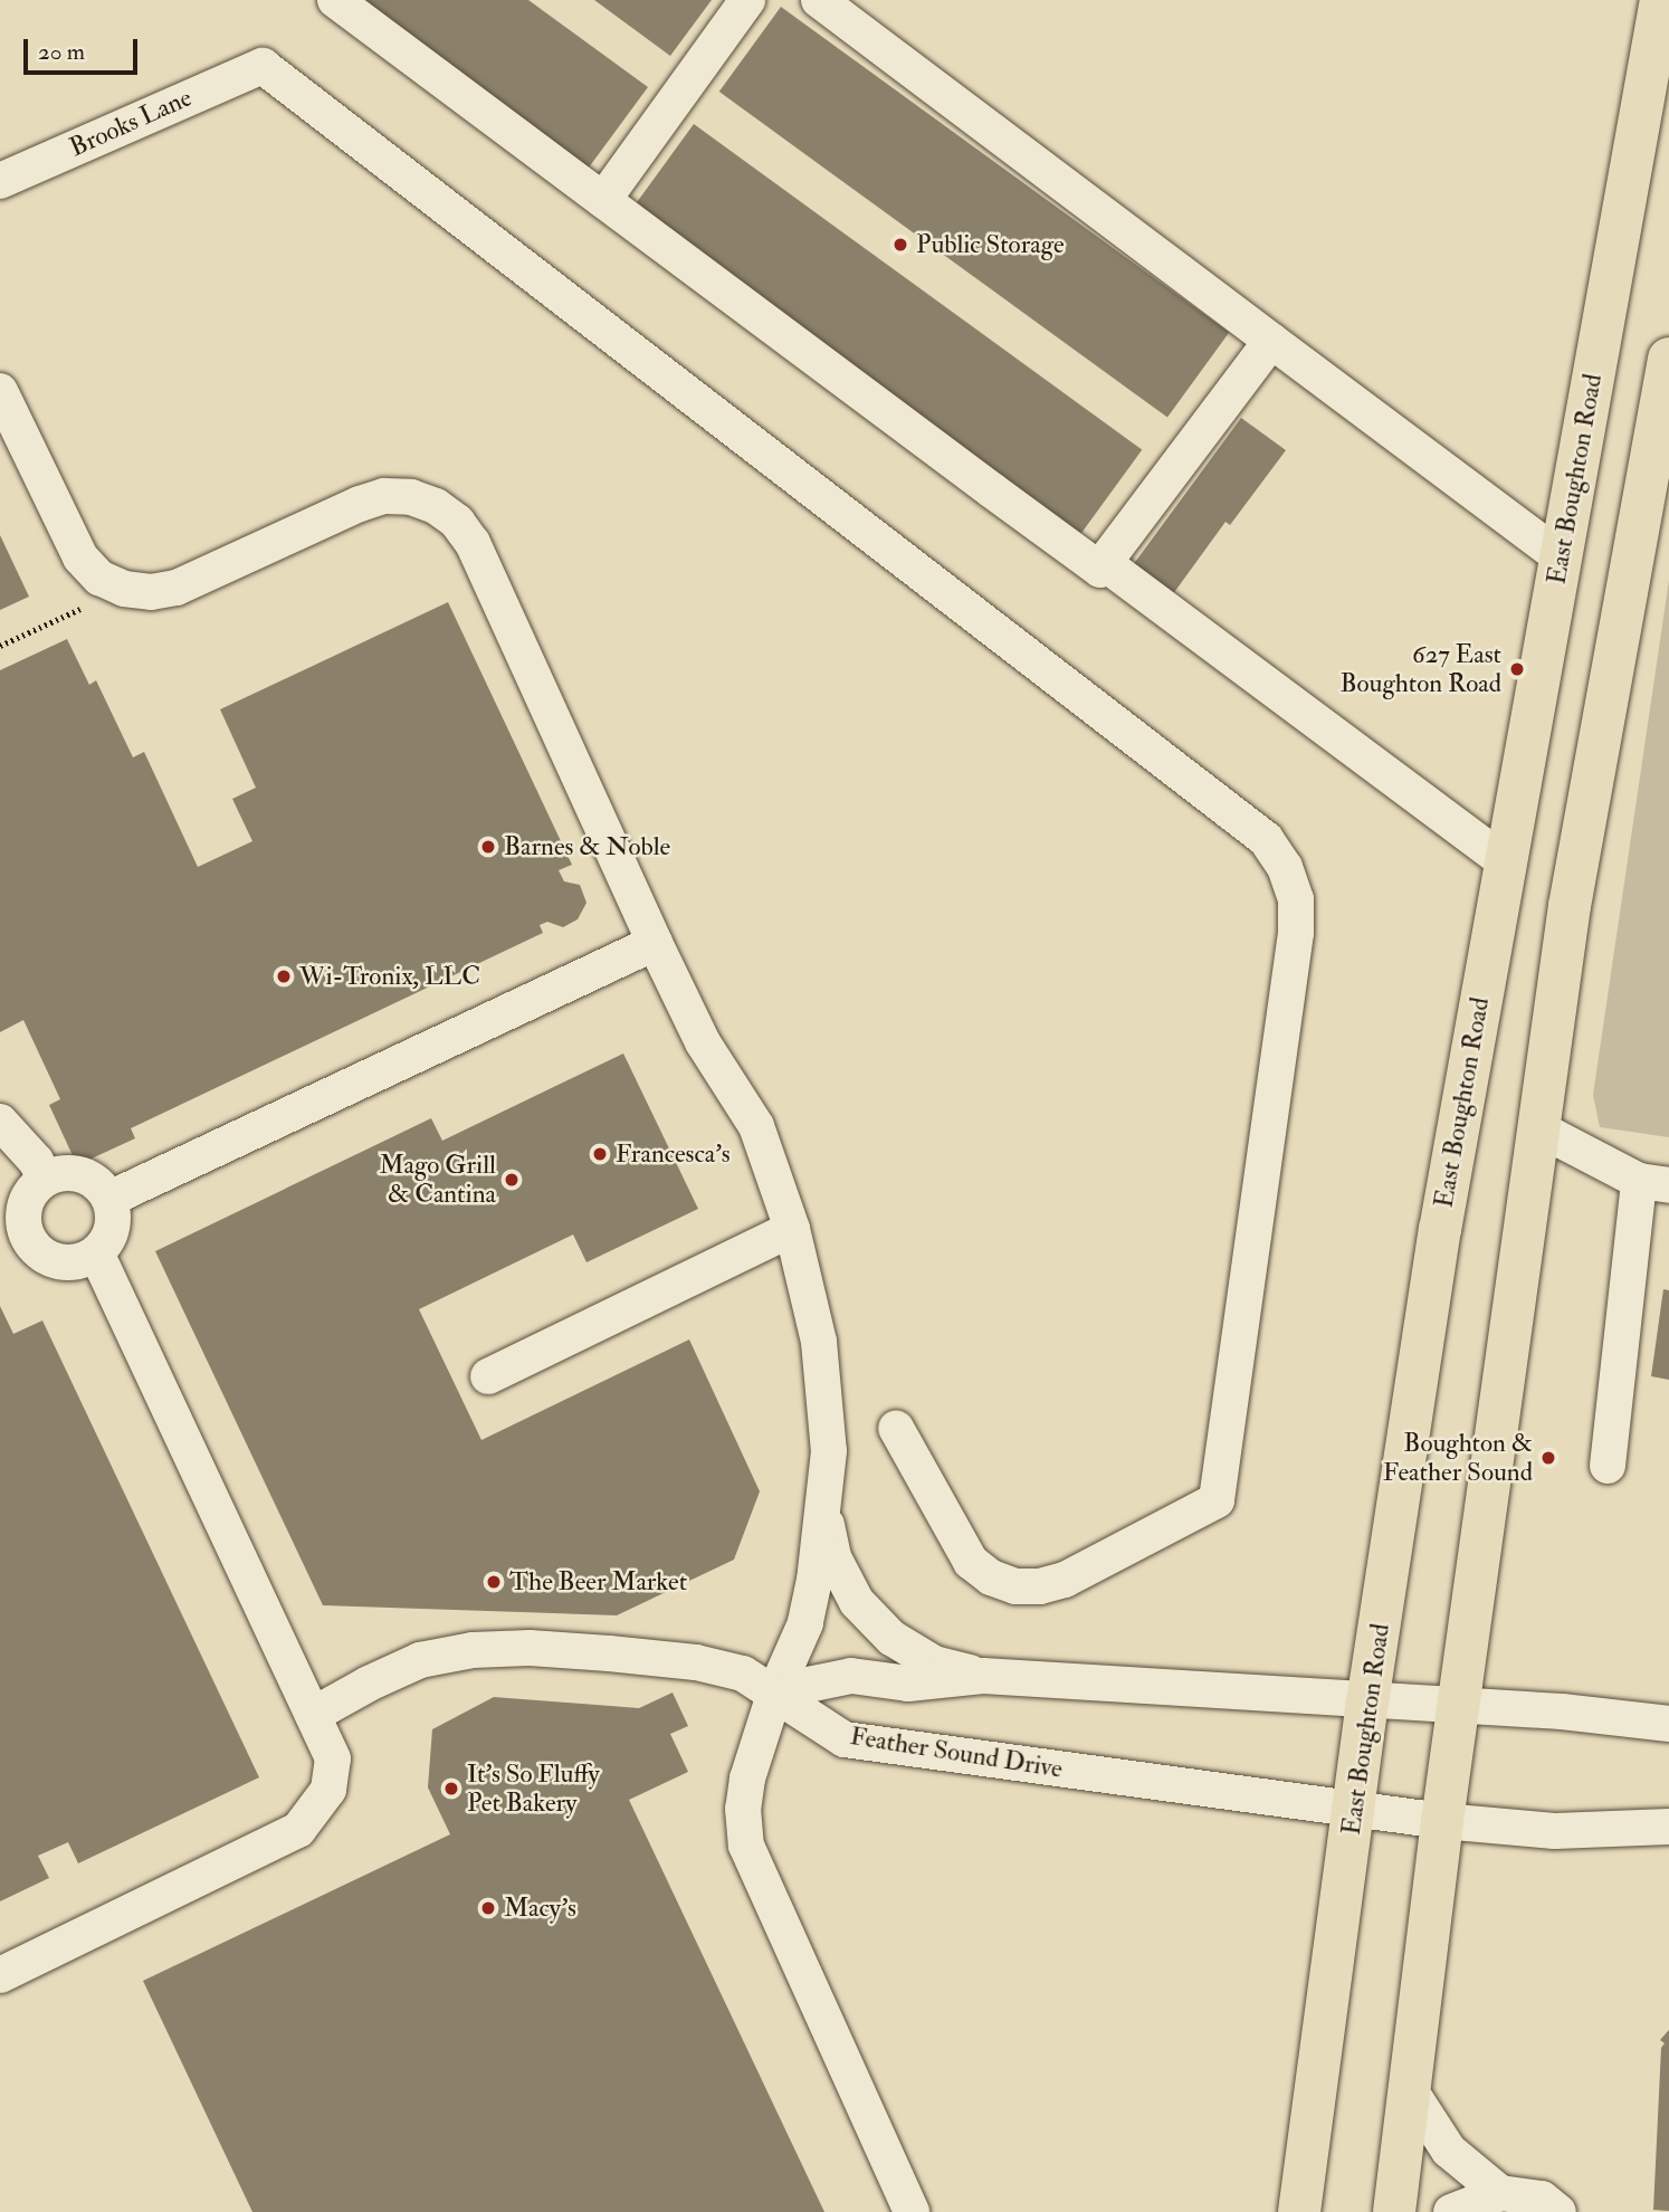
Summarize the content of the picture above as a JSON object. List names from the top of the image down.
{
  "streets": {
    "main road": ["East Boughton Road"],
    "street": ["Brooks Lane", "Feather Sound Drive"]
  },
  "crossings": [
    ["East Boughton Road", "Feather Sound Drive"]
  ],
  "places": [
    "Public Storage",
    "627 East Boughton Road",
    "Barnes & Noble",
    "Wi-Tronix, LLC",
    "Francesca's",
    "Mago Grill & Cantina",
    "Boughton & Feather Sound",
    "The Beer Market",
    "It's So Fluffy Pet Bakery",
    "Macy's"
  ],
  "scale_bar": "20 m"
}
